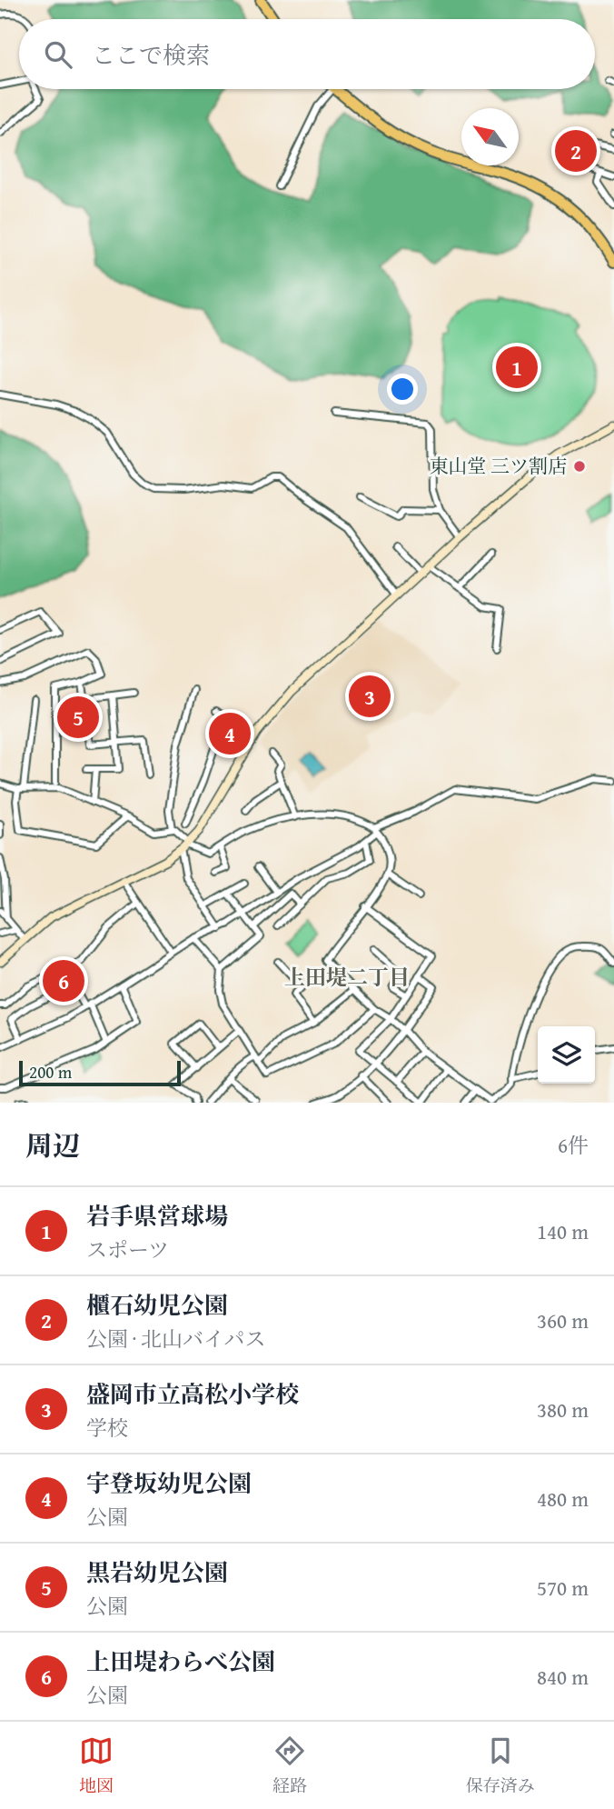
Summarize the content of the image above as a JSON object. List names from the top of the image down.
{
  "districts": ["上田堤二丁目"],
  "places": ["東山堂 三ツ割店"],
  "scale_bar": "200 m",
  "north": "top left",
  "page": {
    "search": "ここで検索",
    "pins": [
      "2",
      "1",
      "3",
      "5",
      "4",
      "6"
    ],
    "scale": "200 m",
    "heading": ["周辺", "6件"],
    "list": [
      {
        "mark": "1",
        "name": "岩手県営球場",
        "note": "スポーツ",
        "value": "140 m"
      },
      {
        "mark": "2",
        "name": "櫃石幼児公園",
        "note": "公園 · 北山バイパス",
        "value": "360 m"
      },
      {
        "mark": "3",
        "name": "盛岡市立高松小学校",
        "note": "学校",
        "value": "380 m"
      },
      {
        "mark": "4",
        "name": "宇登坂幼児公園",
        "note": "公園",
        "value": "480 m"
      },
      {
        "mark": "5",
        "name": "黒岩幼児公園",
        "note": "公園",
        "value": "570 m"
      },
      {
        "mark": "6",
        "name": "上田堤わらべ公園",
        "note": "公園",
        "value": "840 m"
      }
    ],
    "nav": ["地図", "経路", "保存済み"]
  }
}
